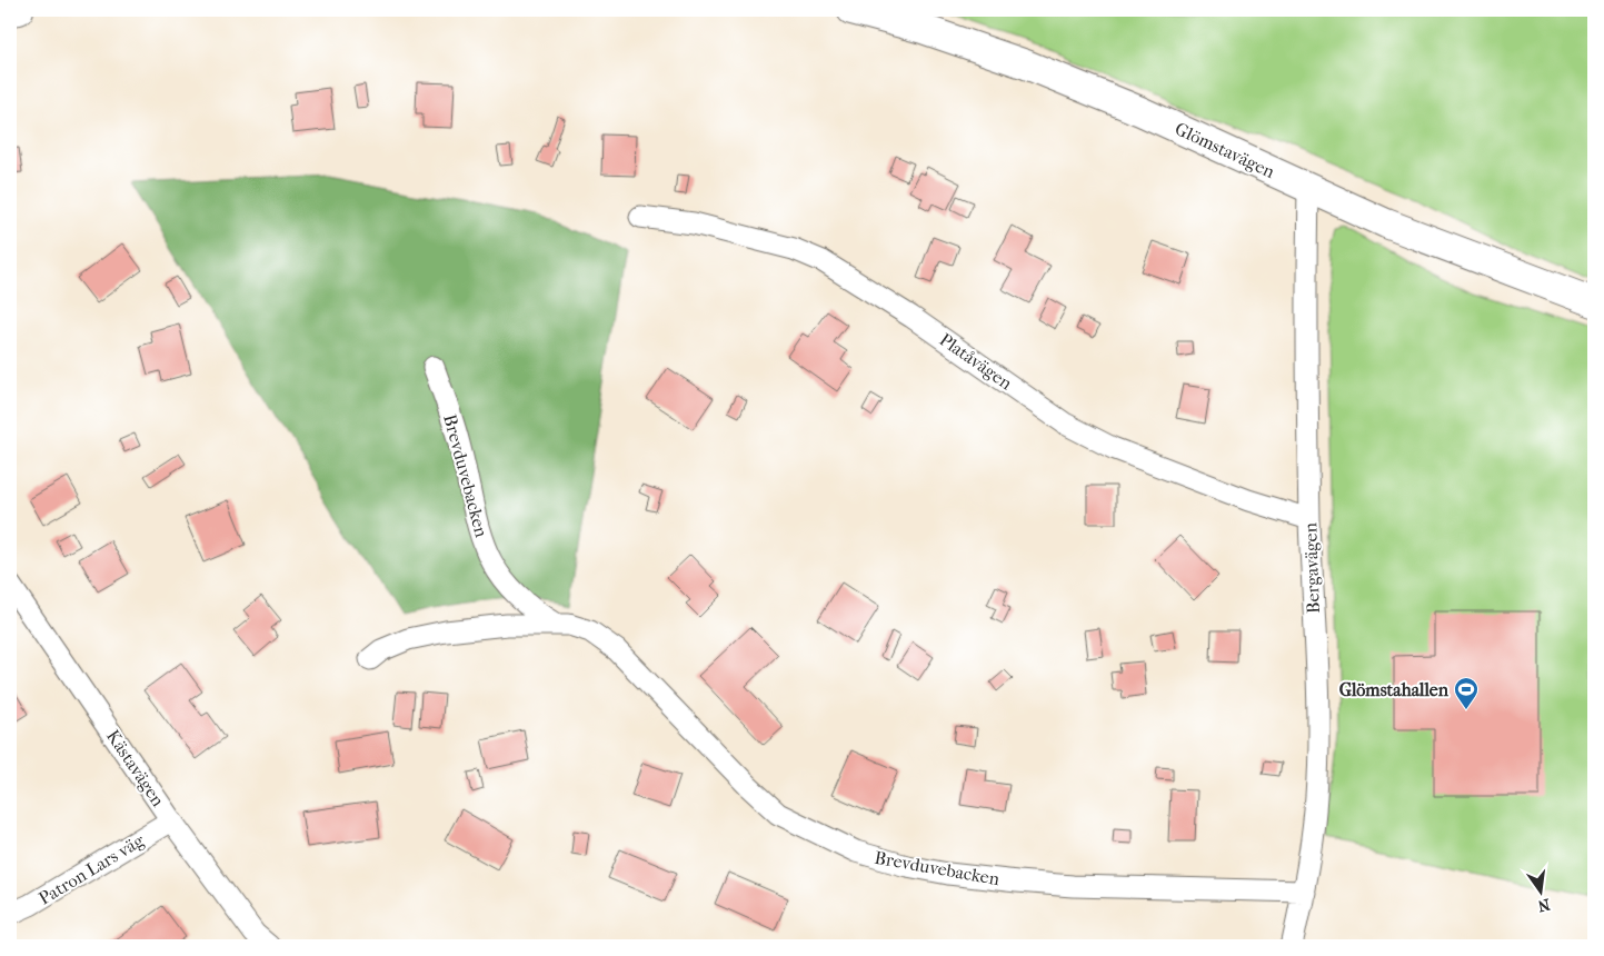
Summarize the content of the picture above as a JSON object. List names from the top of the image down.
{
  "streets": {
    "main road": ["Glömstavägen"],
    "street": [
      "Platåvägen",
      "Brevduvebacken",
      "Bergavägen",
      "Kästavägen",
      "Patron Lars väg"
    ]
  },
  "crossings": [
    ["Glömstavägen", "Bergavägen"],
    ["Platåvägen", "Bergavägen"],
    ["Brevduvebacken", "Bergavägen"],
    ["Kästavägen", "Patron Lars väg"]
  ],
  "places": {
    "sports": ["Glömstahallen"]
  },
  "north": "bottom"
}
